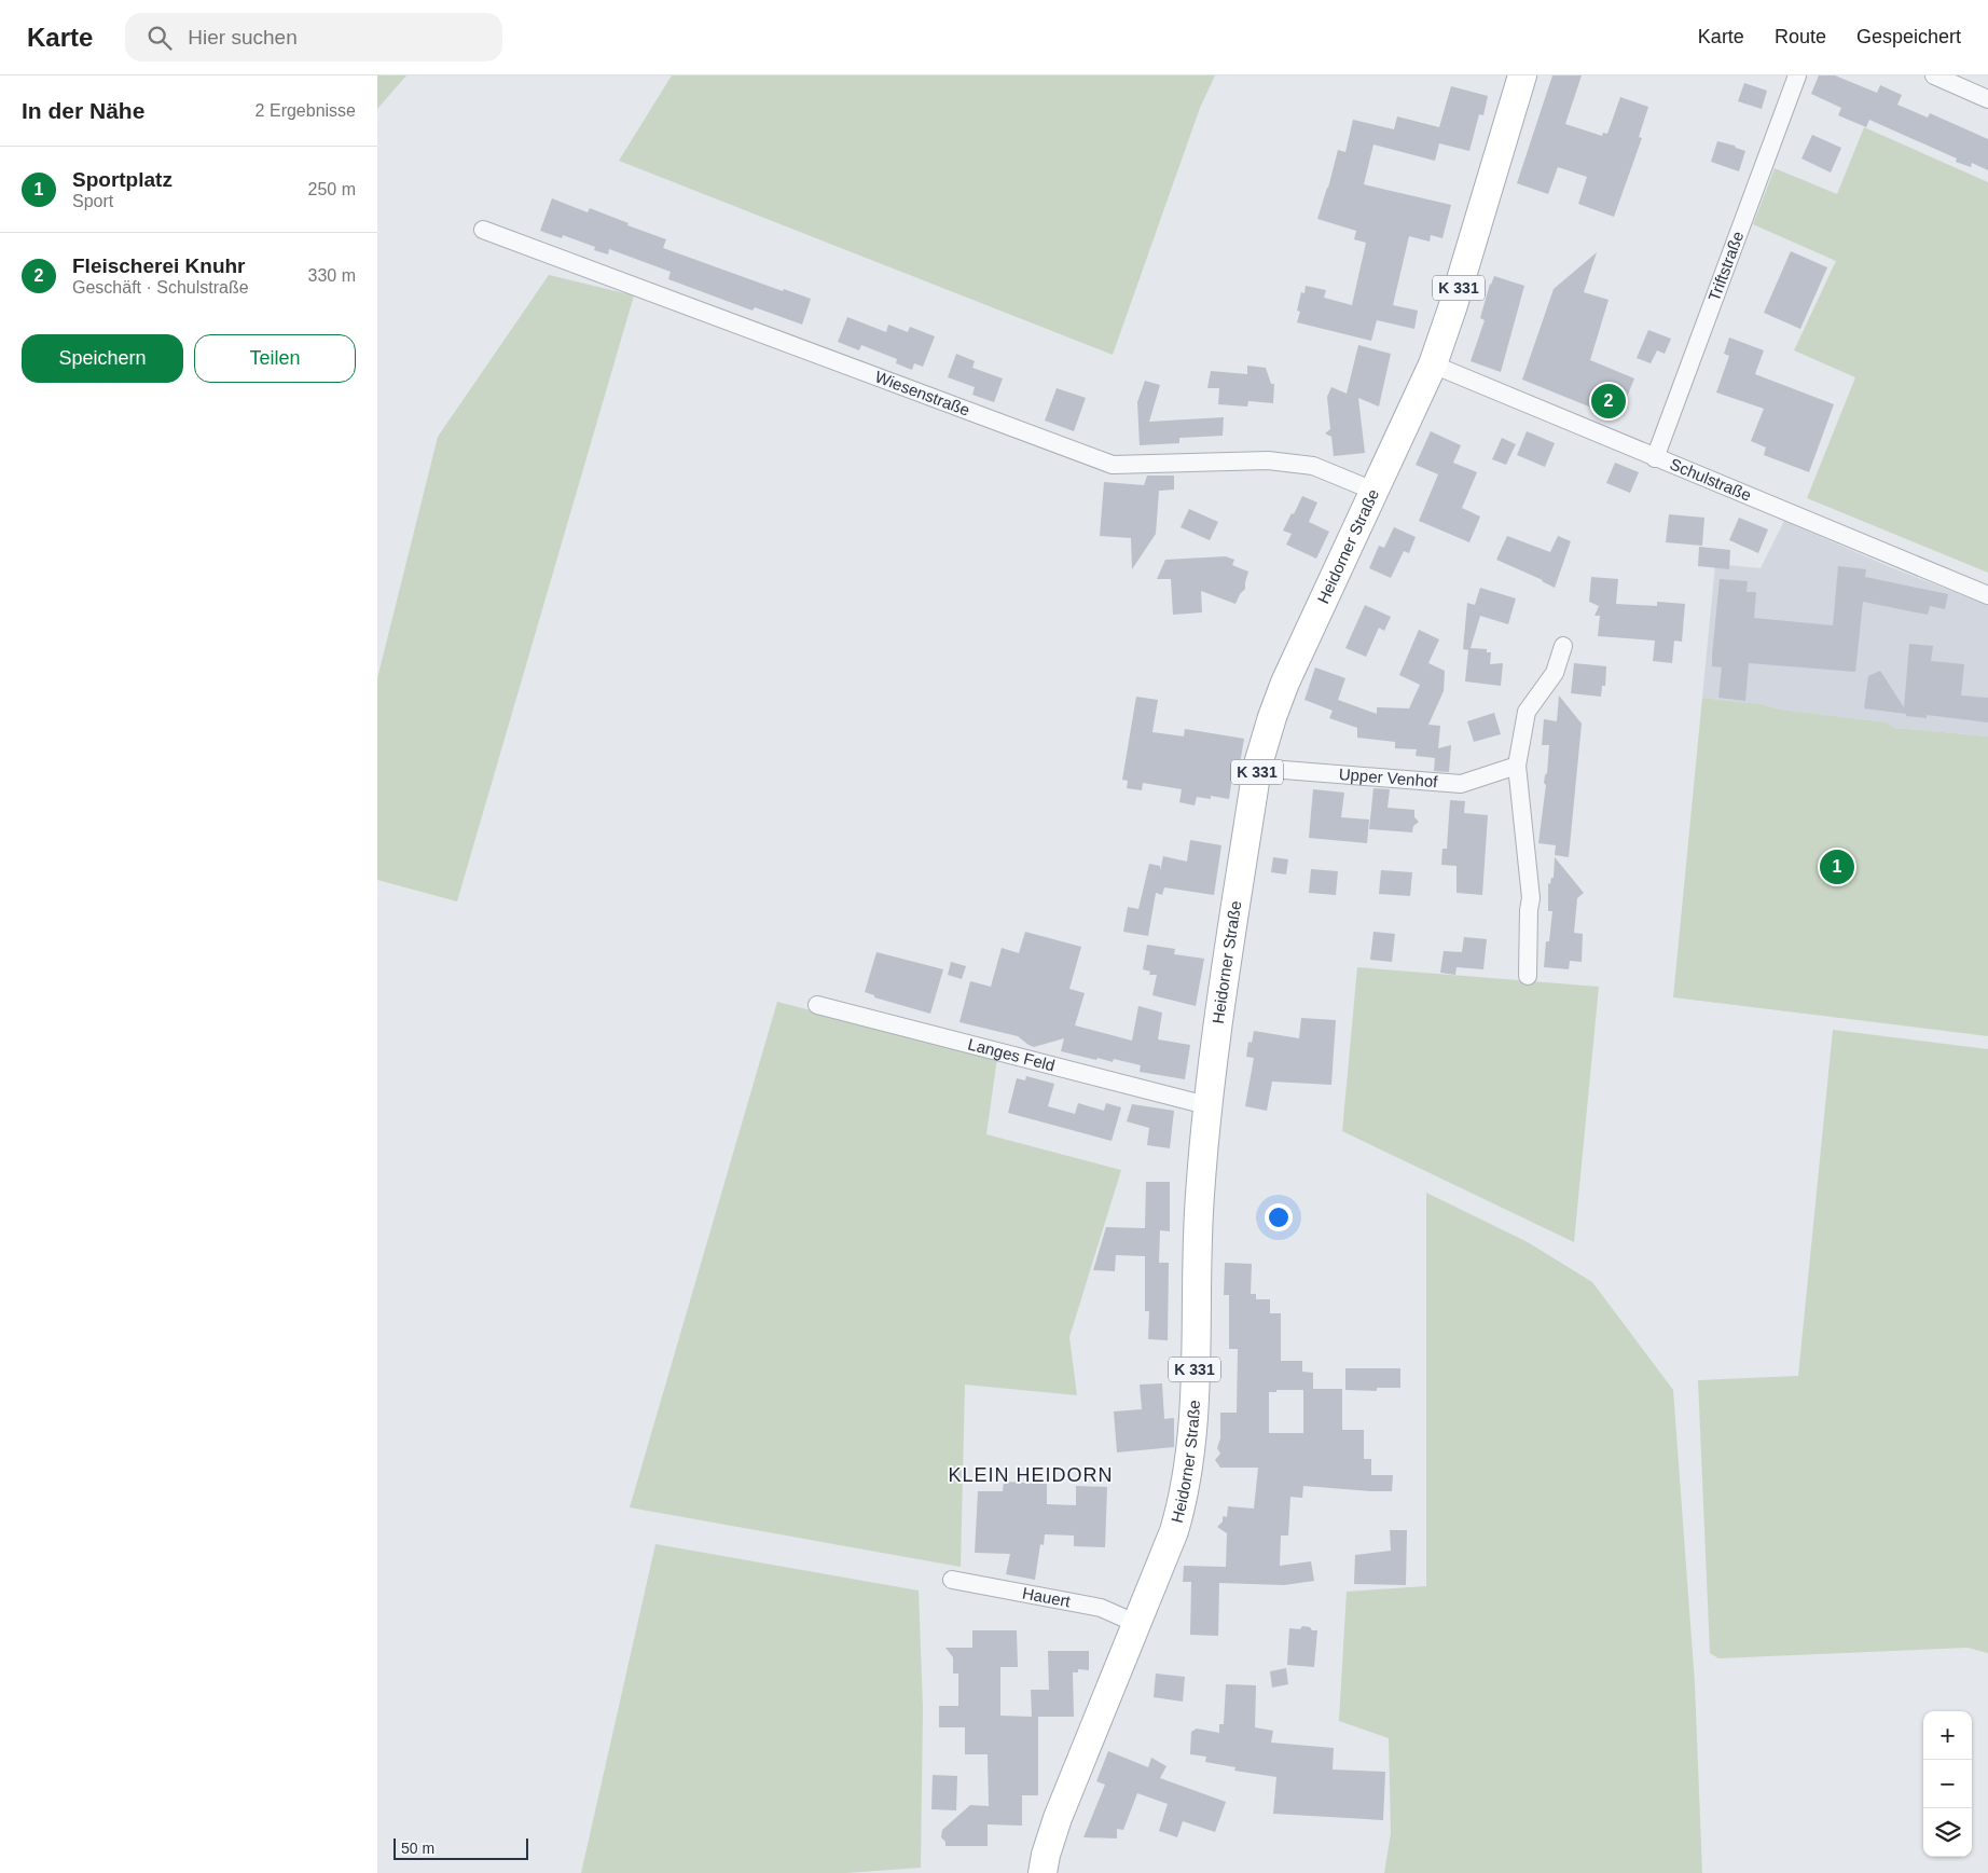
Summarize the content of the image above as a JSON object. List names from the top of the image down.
{
  "streets": {
    "main road": ["K 331", "Heidorner Straße"],
    "street": [
      "Triftstraße",
      "Wiesenstraße",
      "Schulstraße",
      "Upper Venhof",
      "Langes Feld",
      "Hauert"
    ]
  },
  "crossings": [
    ["Triftstraße", "Schulstraße"],
    ["Wiesenstraße", "Heidorner Straße"],
    ["Schulstraße", "Heidorner Straße"],
    ["Heidorner Straße", "Upper Venhof"],
    ["Heidorner Straße", "Langes Feld"],
    ["Heidorner Straße", "Hauert"]
  ],
  "districts": ["KLEIN HEIDORN"],
  "scale_bar": "50 m",
  "page": {
    "header": "Karte",
    "search": "Hier suchen",
    "nav": ["Karte", "Route", "Gespeichert"],
    "heading": ["In der Nähe", "2 Ergebnisse"],
    "list": [
      {
        "mark": "1",
        "name": "Sportplatz",
        "note": "Sport",
        "value": "250 m"
      },
      {
        "mark": "2",
        "name": "Fleischerei Knuhr",
        "note": "Geschäft · Schulstraße",
        "value": "330 m"
      }
    ],
    "buttons": ["Speichern", "Teilen"],
    "pins": ["2", "1"],
    "map_buttons": ["+", "−"],
    "scale": "50 m"
  }
}
